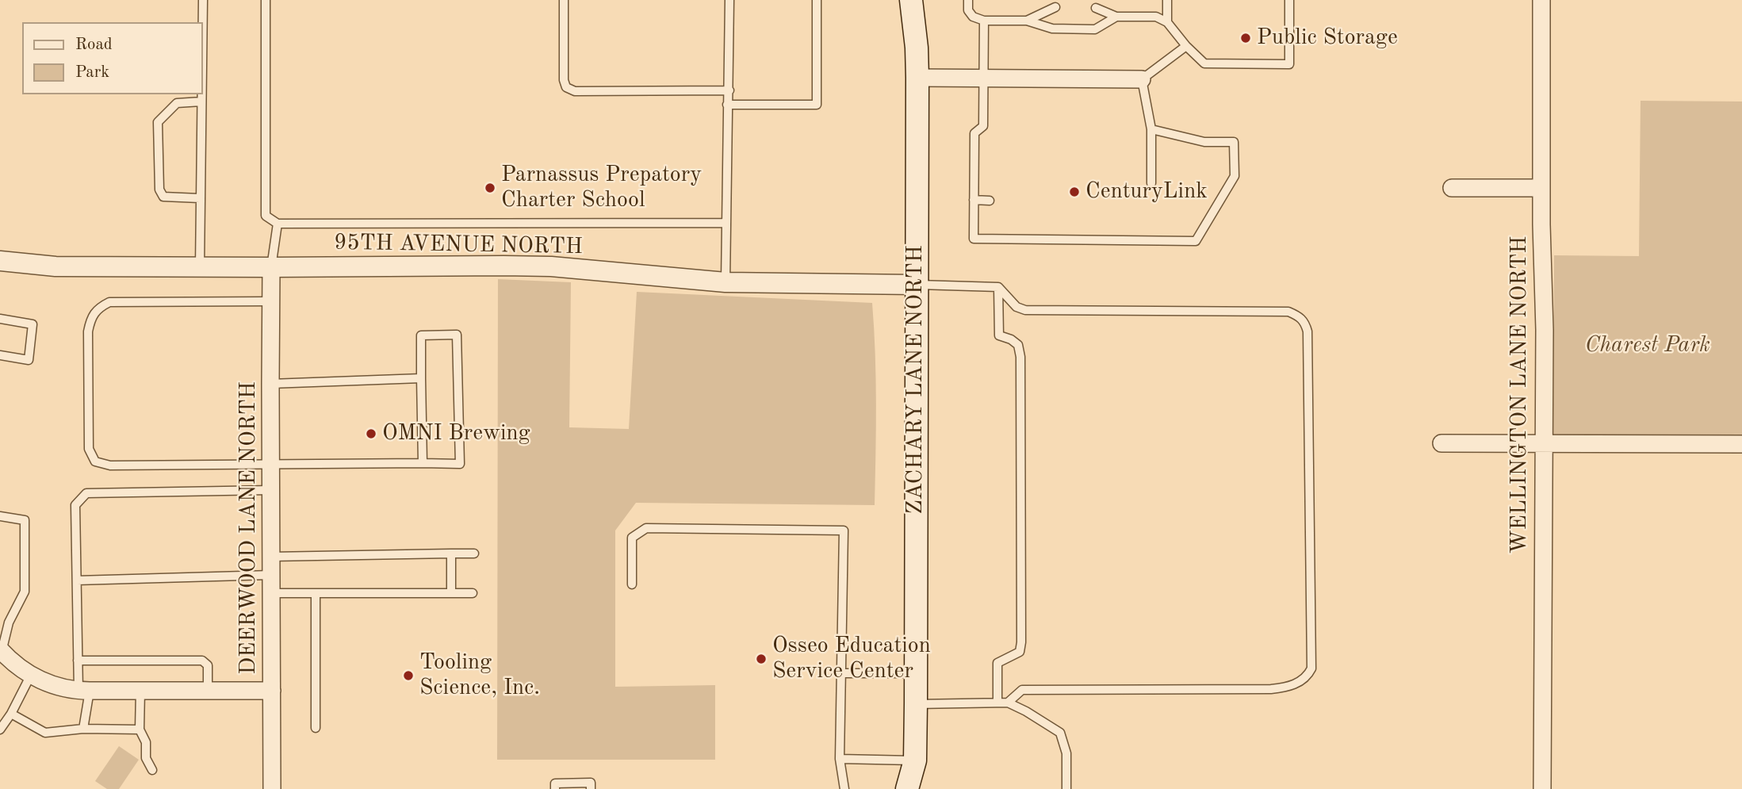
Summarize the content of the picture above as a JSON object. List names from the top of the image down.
{
  "streets": {
    "main road": ["ZACHARY LANE NORTH"],
    "street": ["95TH AVENUE NORTH", "WELLINGTON LANE NORTH", "DEERWOOD LANE NORTH"]
  },
  "crossings": [
    ["95TH AVENUE NORTH", "ZACHARY LANE NORTH"],
    ["95TH AVENUE NORTH", "DEERWOOD LANE NORTH"]
  ],
  "parks": ["Charest Park"],
  "places": [
    "Public Storage",
    "Parnassus Prepatory Charter School",
    "CenturyLink",
    "OMNI Brewing",
    "Osseo Education Service Center",
    "Tooling Science, Inc."
  ],
  "legend": ["Road", "Park"]
}
